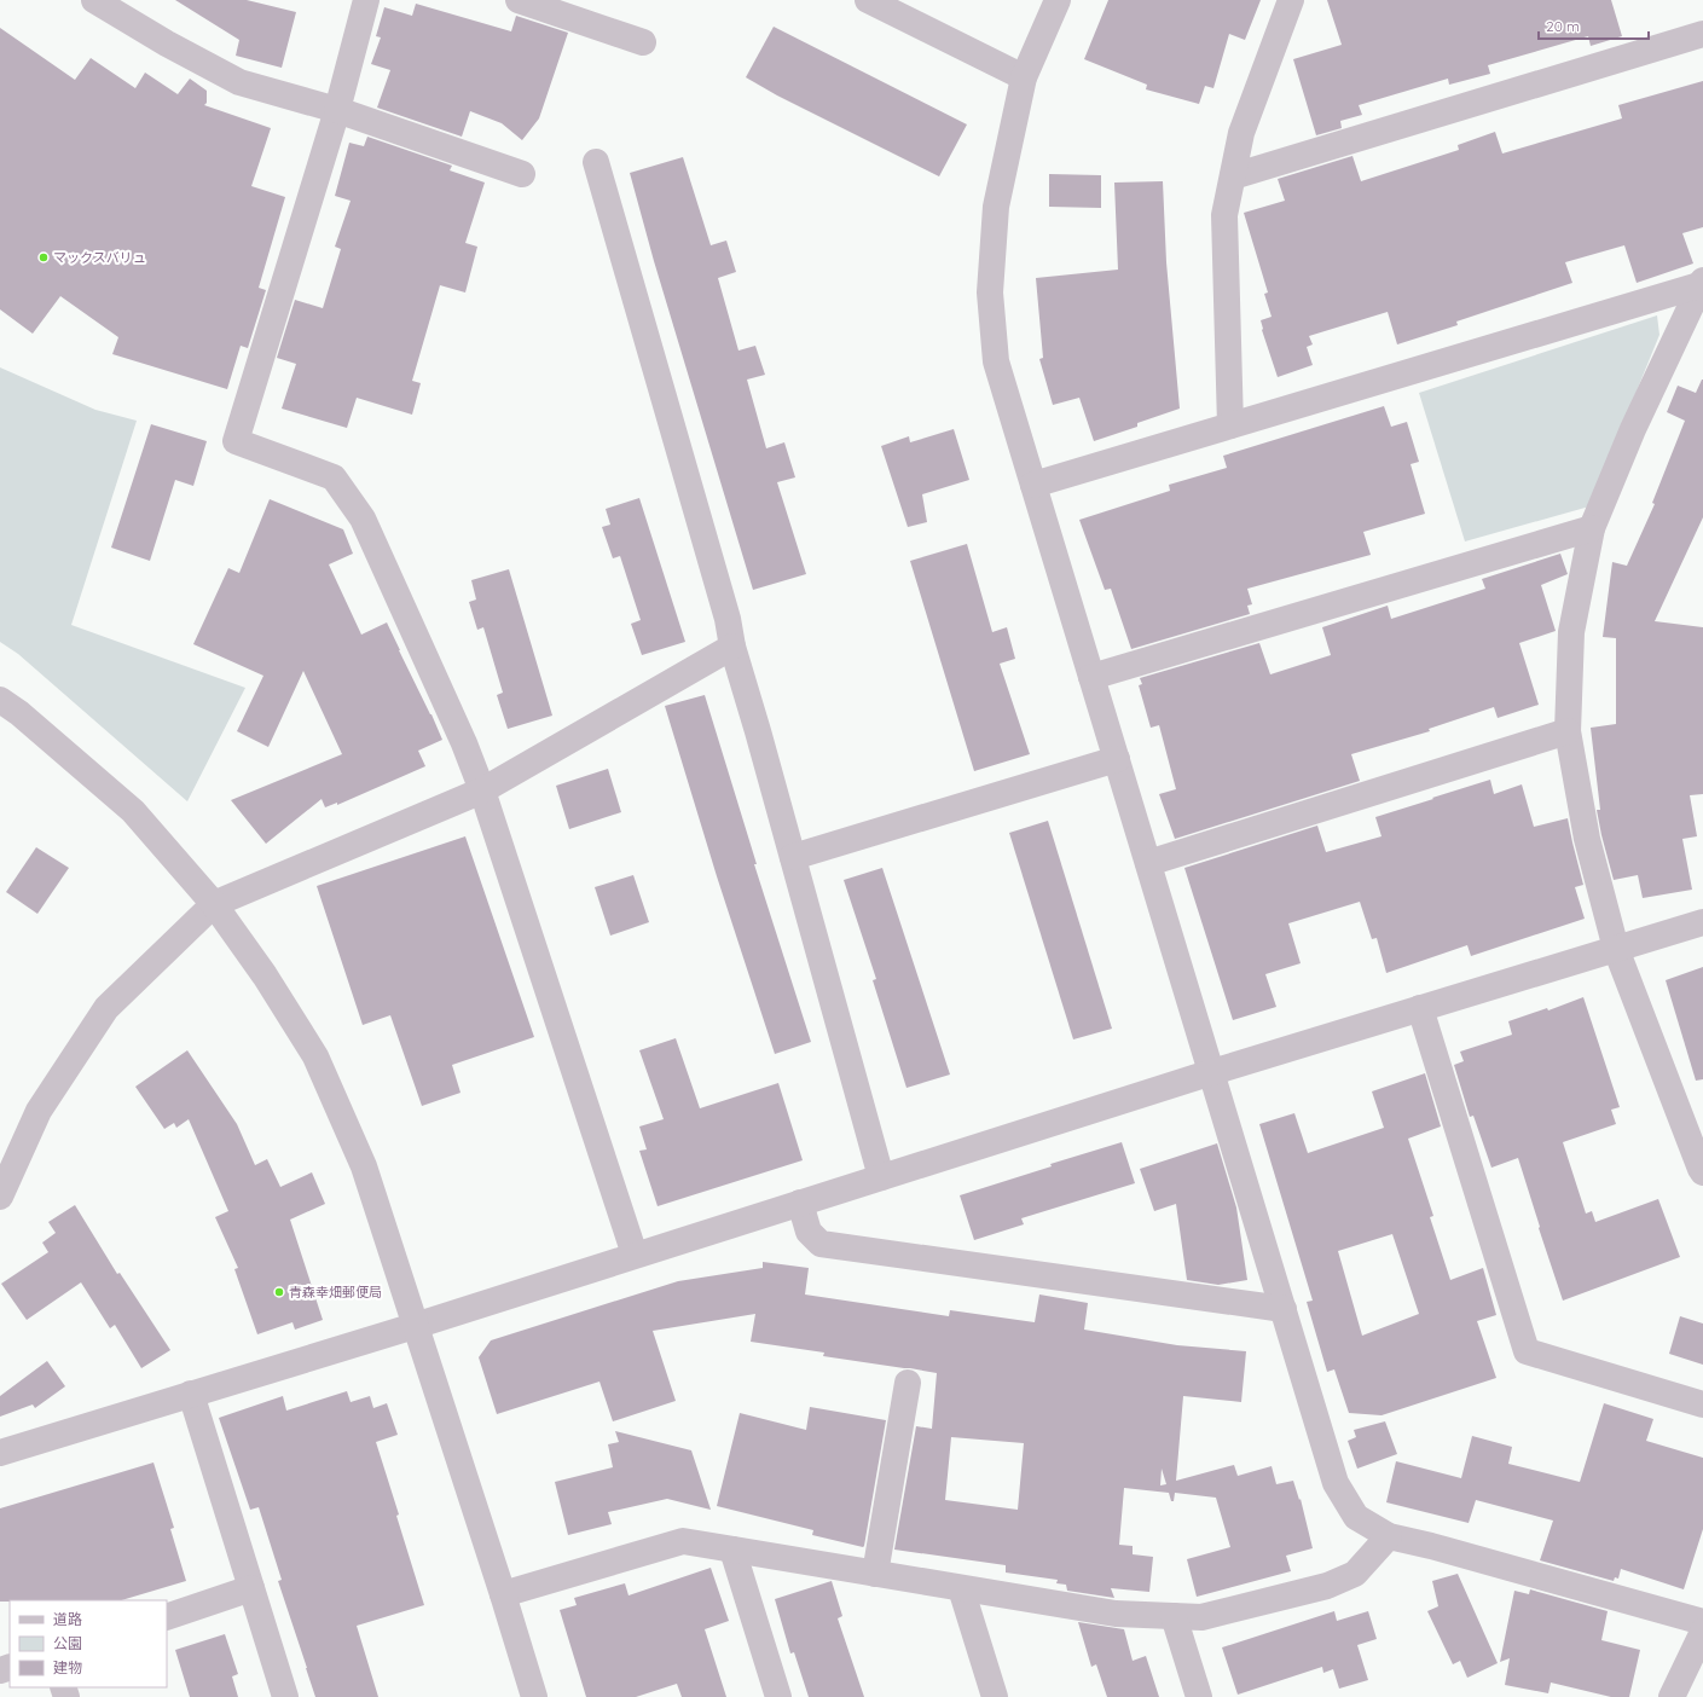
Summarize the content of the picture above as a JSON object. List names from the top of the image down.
{
  "places": ["マックスバリュ", "青森幸畑郵便局"],
  "legend": ["道路", "公園", "建物"],
  "scale_bar": "20 m"
}
